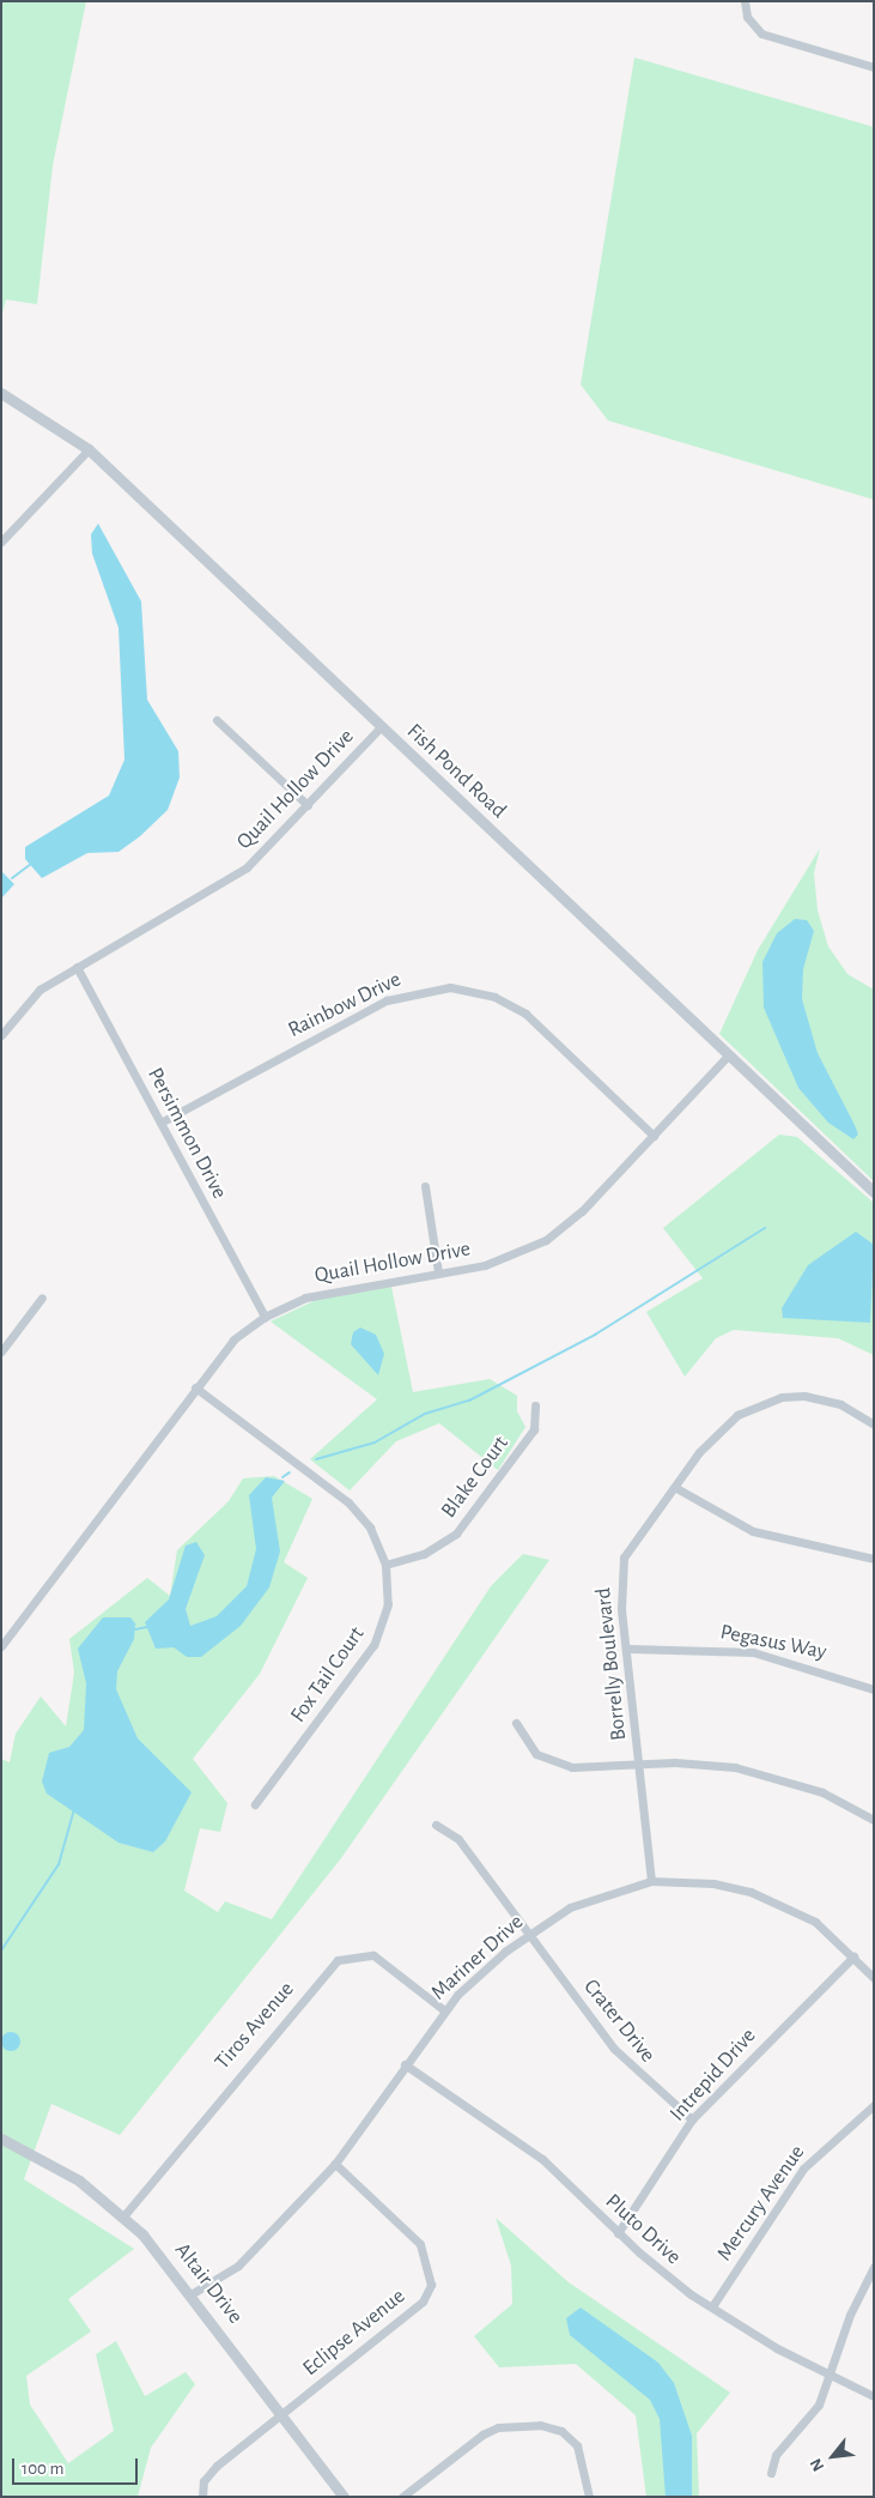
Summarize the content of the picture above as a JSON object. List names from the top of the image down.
{
  "streets": {
    "street": [
      "Fish Pond Road",
      "Quail Hollow Drive",
      "Rainbow Drive",
      "Persimmon Drive",
      "Blake Court",
      "Pegasus Way",
      "Borrelly Boulevard",
      "Fox Tail Court",
      "Mariner Drive",
      "Crater Drive",
      "Tiros Avenue",
      "Intrepid Drive",
      "Mercury Avenue",
      "Pluto Drive",
      "Altair Drive",
      "Eclipse Avenue"
    ]
  },
  "crossings": [
    ["Fish Pond Road", "Quail Hollow Drive"],
    ["Quail Hollow Drive", "Rainbow Drive"],
    ["Quail Hollow Drive", "Persimmon Drive"],
    ["Quail Hollow Drive", "Fox Tail Court"],
    ["Rainbow Drive", "Persimmon Drive"],
    ["Blake Court", "Fox Tail Court"],
    ["Pegasus Way", "Borrelly Boulevard"],
    ["Borrelly Boulevard", "Mariner Drive"],
    ["Mariner Drive", "Crater Drive"],
    ["Mariner Drive", "Tiros Avenue"],
    ["Mariner Drive", "Intrepid Drive"],
    ["Mariner Drive", "Pluto Drive"],
    ["Mariner Drive", "Altair Drive"],
    ["Mariner Drive", "Eclipse Avenue"],
    ["Crater Drive", "Intrepid Drive"],
    ["Tiros Avenue", "Altair Drive"],
    ["Intrepid Drive", "Pluto Drive"],
    ["Mercury Avenue", "Pluto Drive"],
    ["Altair Drive", "Eclipse Avenue"]
  ],
  "scale_bar": "100 m",
  "north": "bottom left"
}
